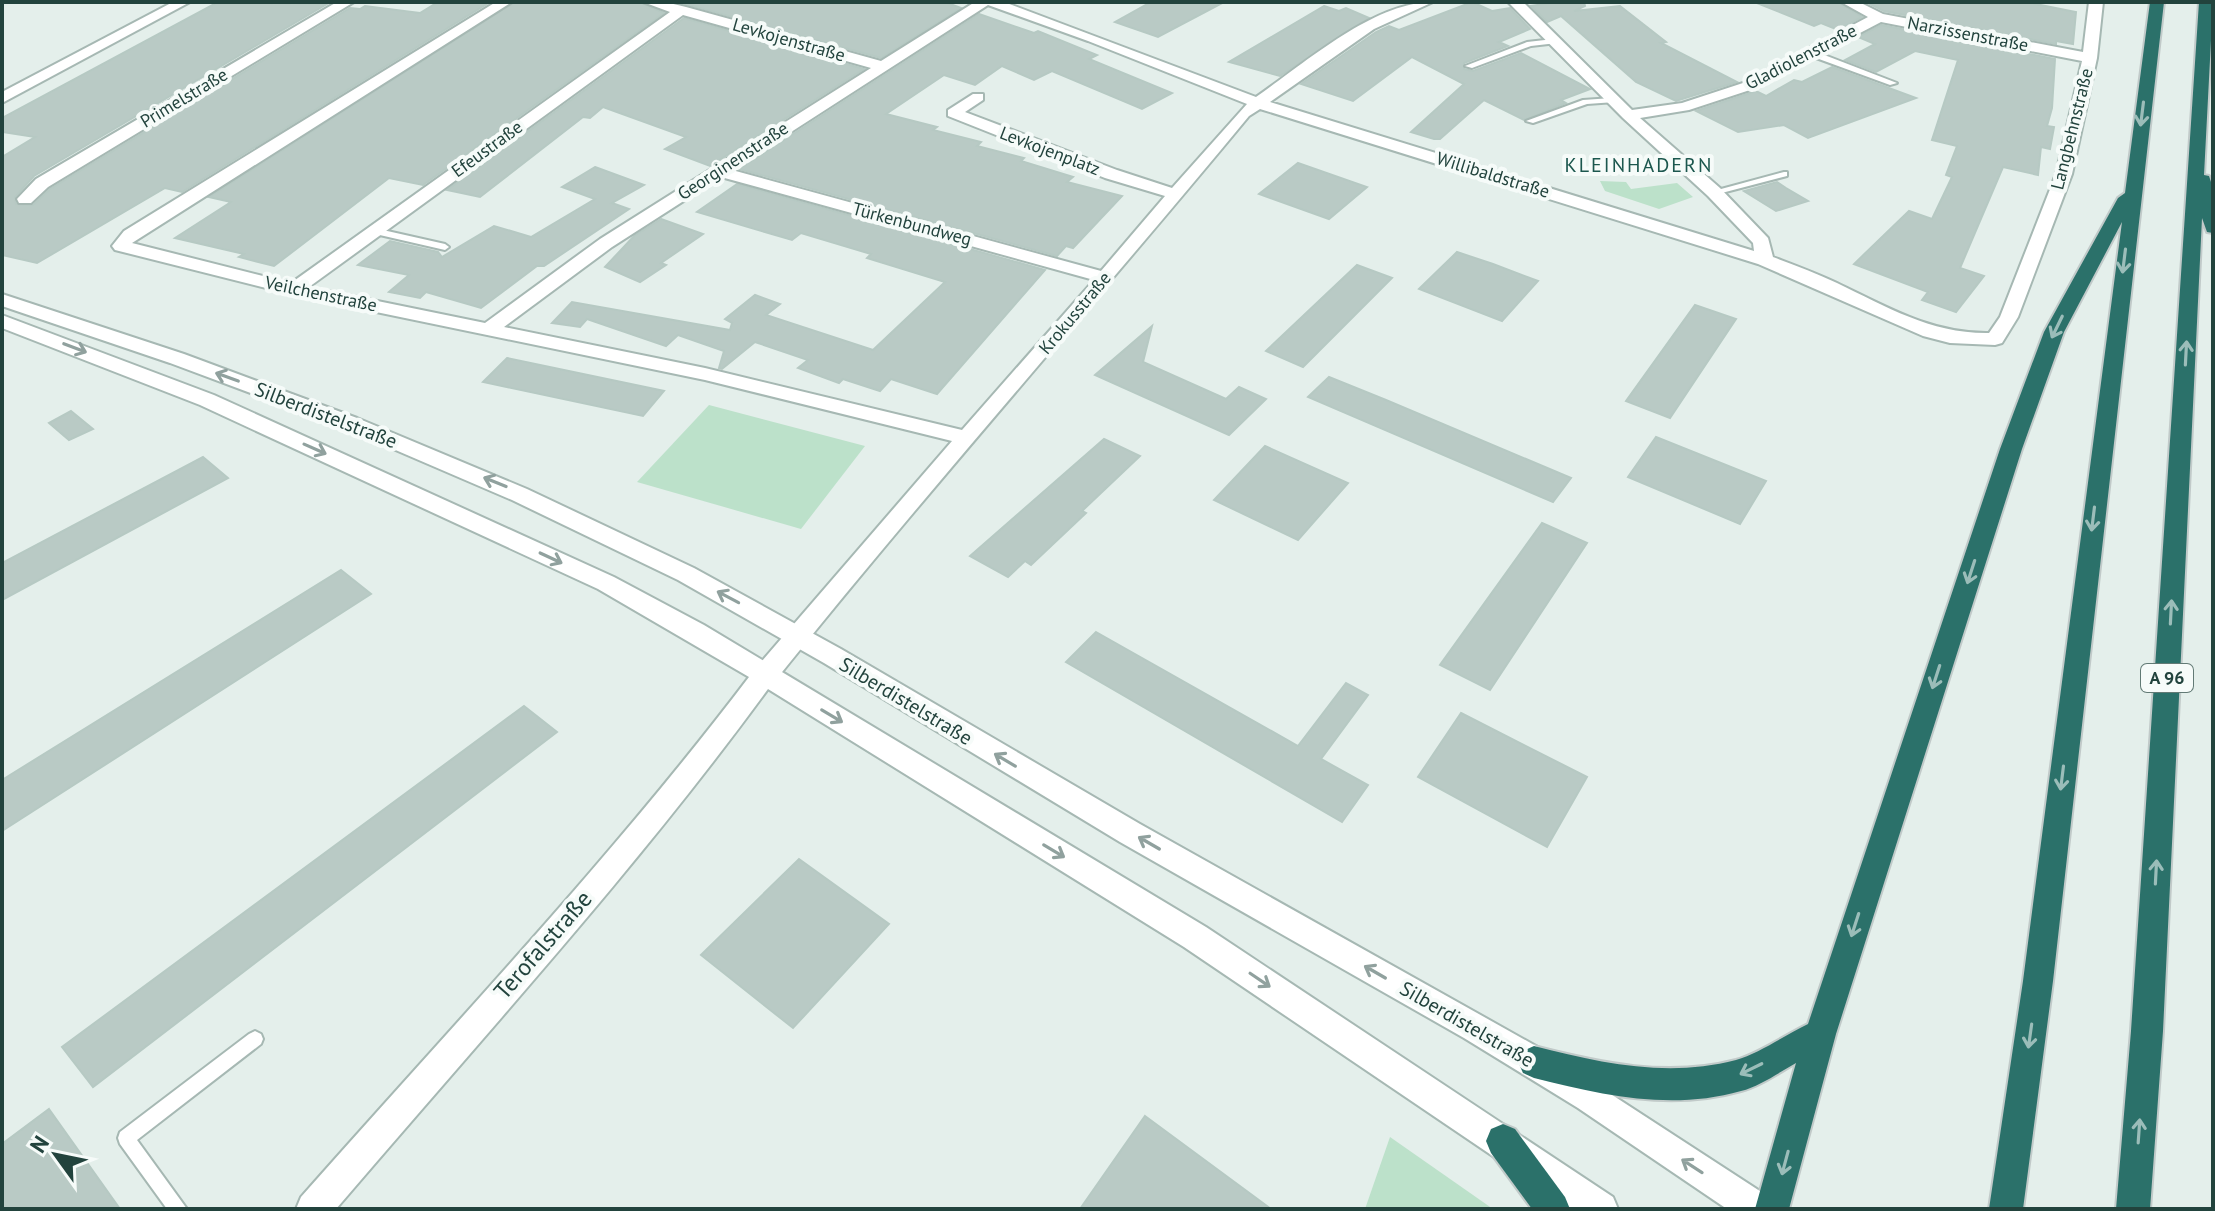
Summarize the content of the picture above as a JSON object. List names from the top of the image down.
{
  "streets": {
    "highway": ["A 96"],
    "street": [
      "Narzissenstraße",
      "Levkojenstraße",
      "Gladiolenstraße",
      "Primelstraße",
      "Langbehnstraße",
      "Efeustraße",
      "Levkojenplatz",
      "Georginenstraße",
      "Willibaldstraße",
      "Türkenbundweg",
      "Veilchenstraße",
      "Krokusstraße",
      "Silberdistelstraße",
      "Terofalstraße"
    ]
  },
  "crossings": [
    ["Narzissenstraße", "Gladiolenstraße"],
    ["Narzissenstraße", "Langbehnstraße"],
    ["Levkojenstraße", "Efeustraße"],
    ["Levkojenstraße", "Georginenstraße"],
    ["Langbehnstraße", "Willibaldstraße"],
    ["Efeustraße", "Veilchenstraße"],
    ["Levkojenplatz", "Krokusstraße"],
    ["Georginenstraße", "Türkenbundweg"],
    ["Georginenstraße", "Veilchenstraße"],
    ["Willibaldstraße", "Krokusstraße"],
    ["Türkenbundweg", "Krokusstraße"],
    ["Veilchenstraße", "Krokusstraße"],
    ["Krokusstraße", "Silberdistelstraße"],
    ["Krokusstraße", "Terofalstraße"],
    ["Silberdistelstraße", "Terofalstraße"]
  ],
  "districts": ["KLEINHADERN"],
  "north": "top left"
}
